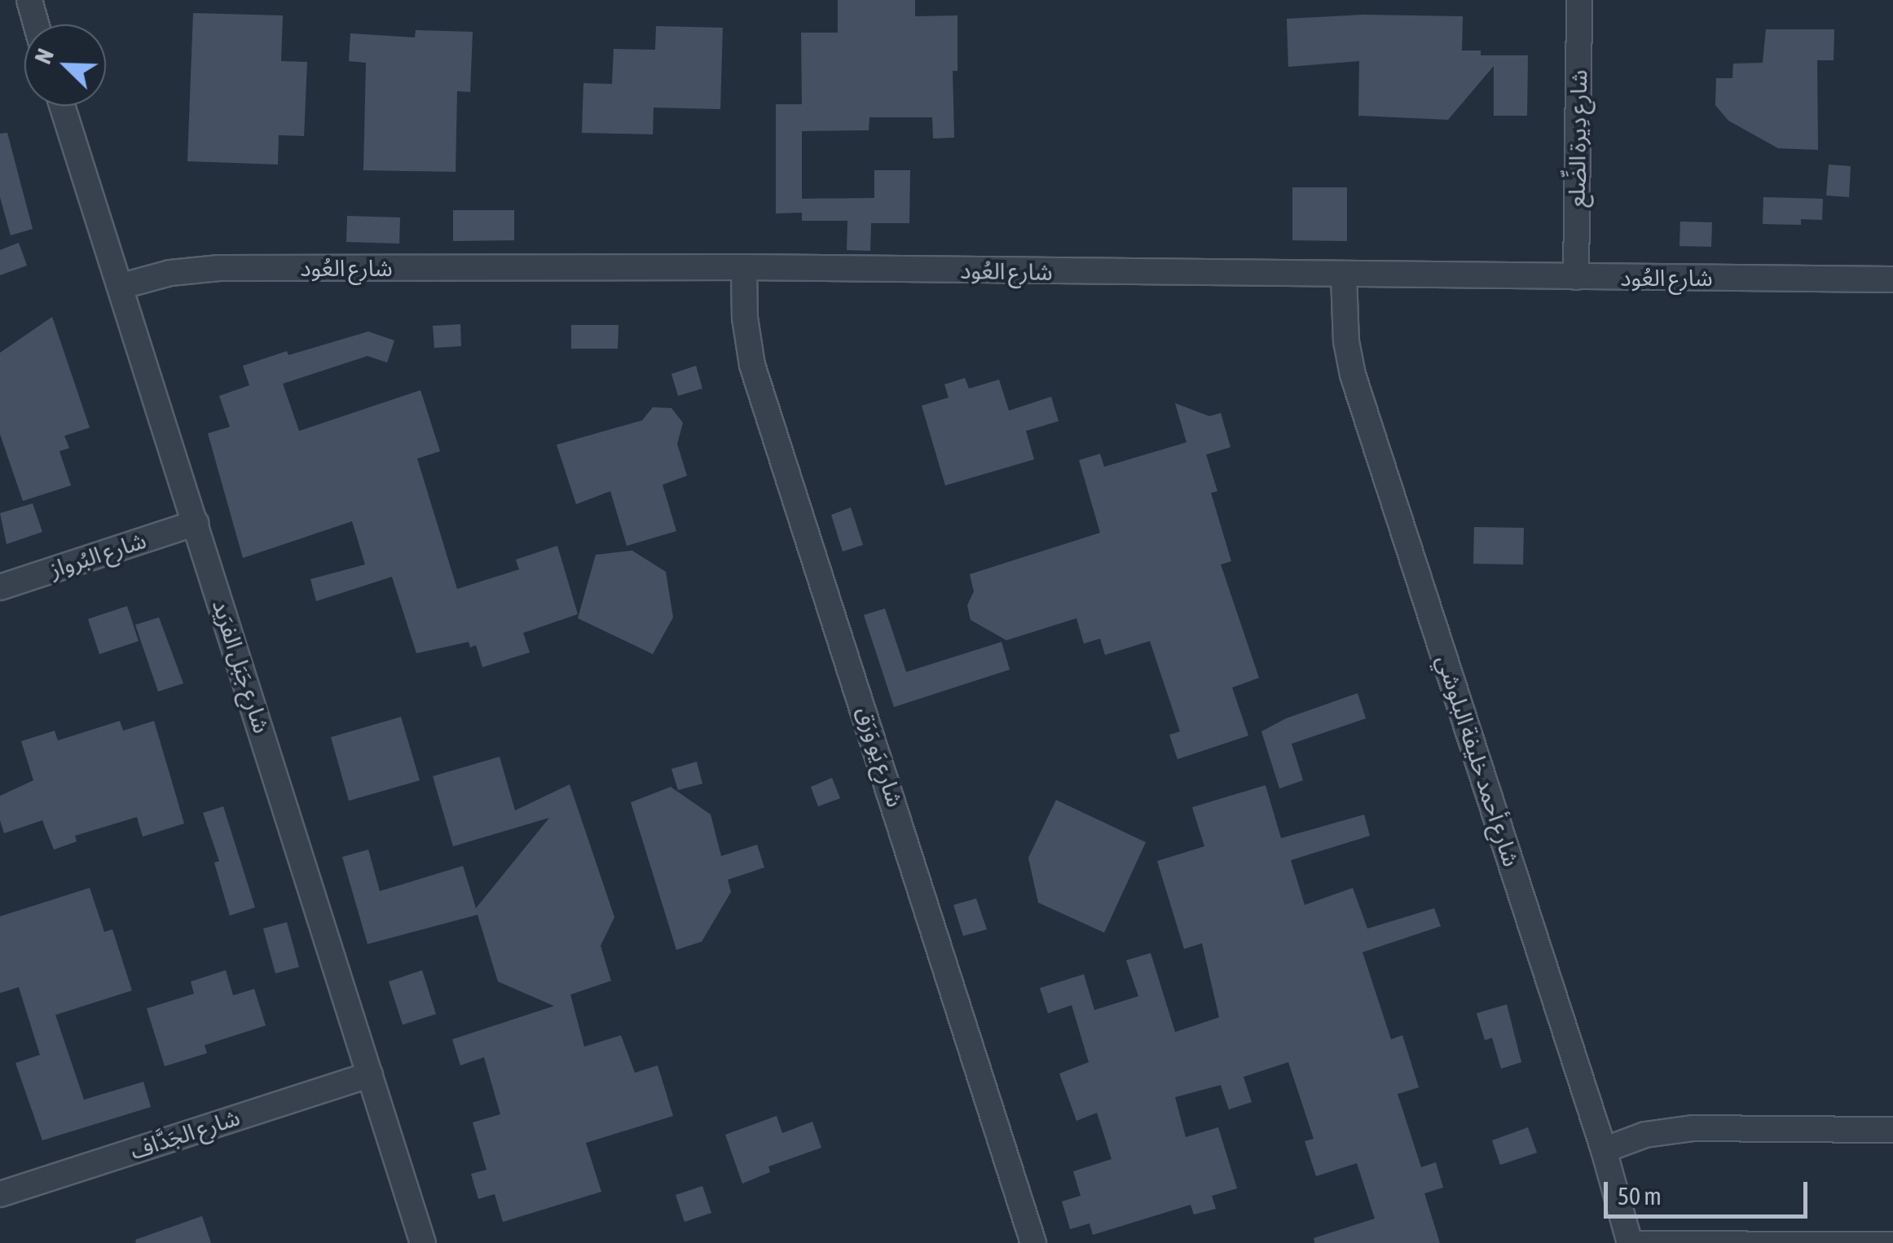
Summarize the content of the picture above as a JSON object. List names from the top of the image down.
{
  "streets": {
    "street": [
      "شارع دِيرة الضِّلع",
      "شارع العُود",
      "شارع البُرواز",
      "شارع جَبَل الفرَيد",
      "شارع يَو وَرَق",
      "شارع أحمد خليفة البلوشي",
      "شارع الجَدَّاف"
    ]
  },
  "crossings": [
    ["شارع دِيرة الضِّلع", "شارع العُود"],
    ["شارع العُود", "شارع جَبَل الفرَيد"],
    ["شارع العُود", "شارع يَو وَرَق"],
    ["شارع العُود", "شارع أحمد خليفة البلوشي"],
    ["شارع البُرواز", "شارع جَبَل الفرَيد"],
    ["شارع جَبَل الفرَيد", "شارع الجَدَّاف"]
  ],
  "scale_bar": "50 m",
  "north": "top left"
}
